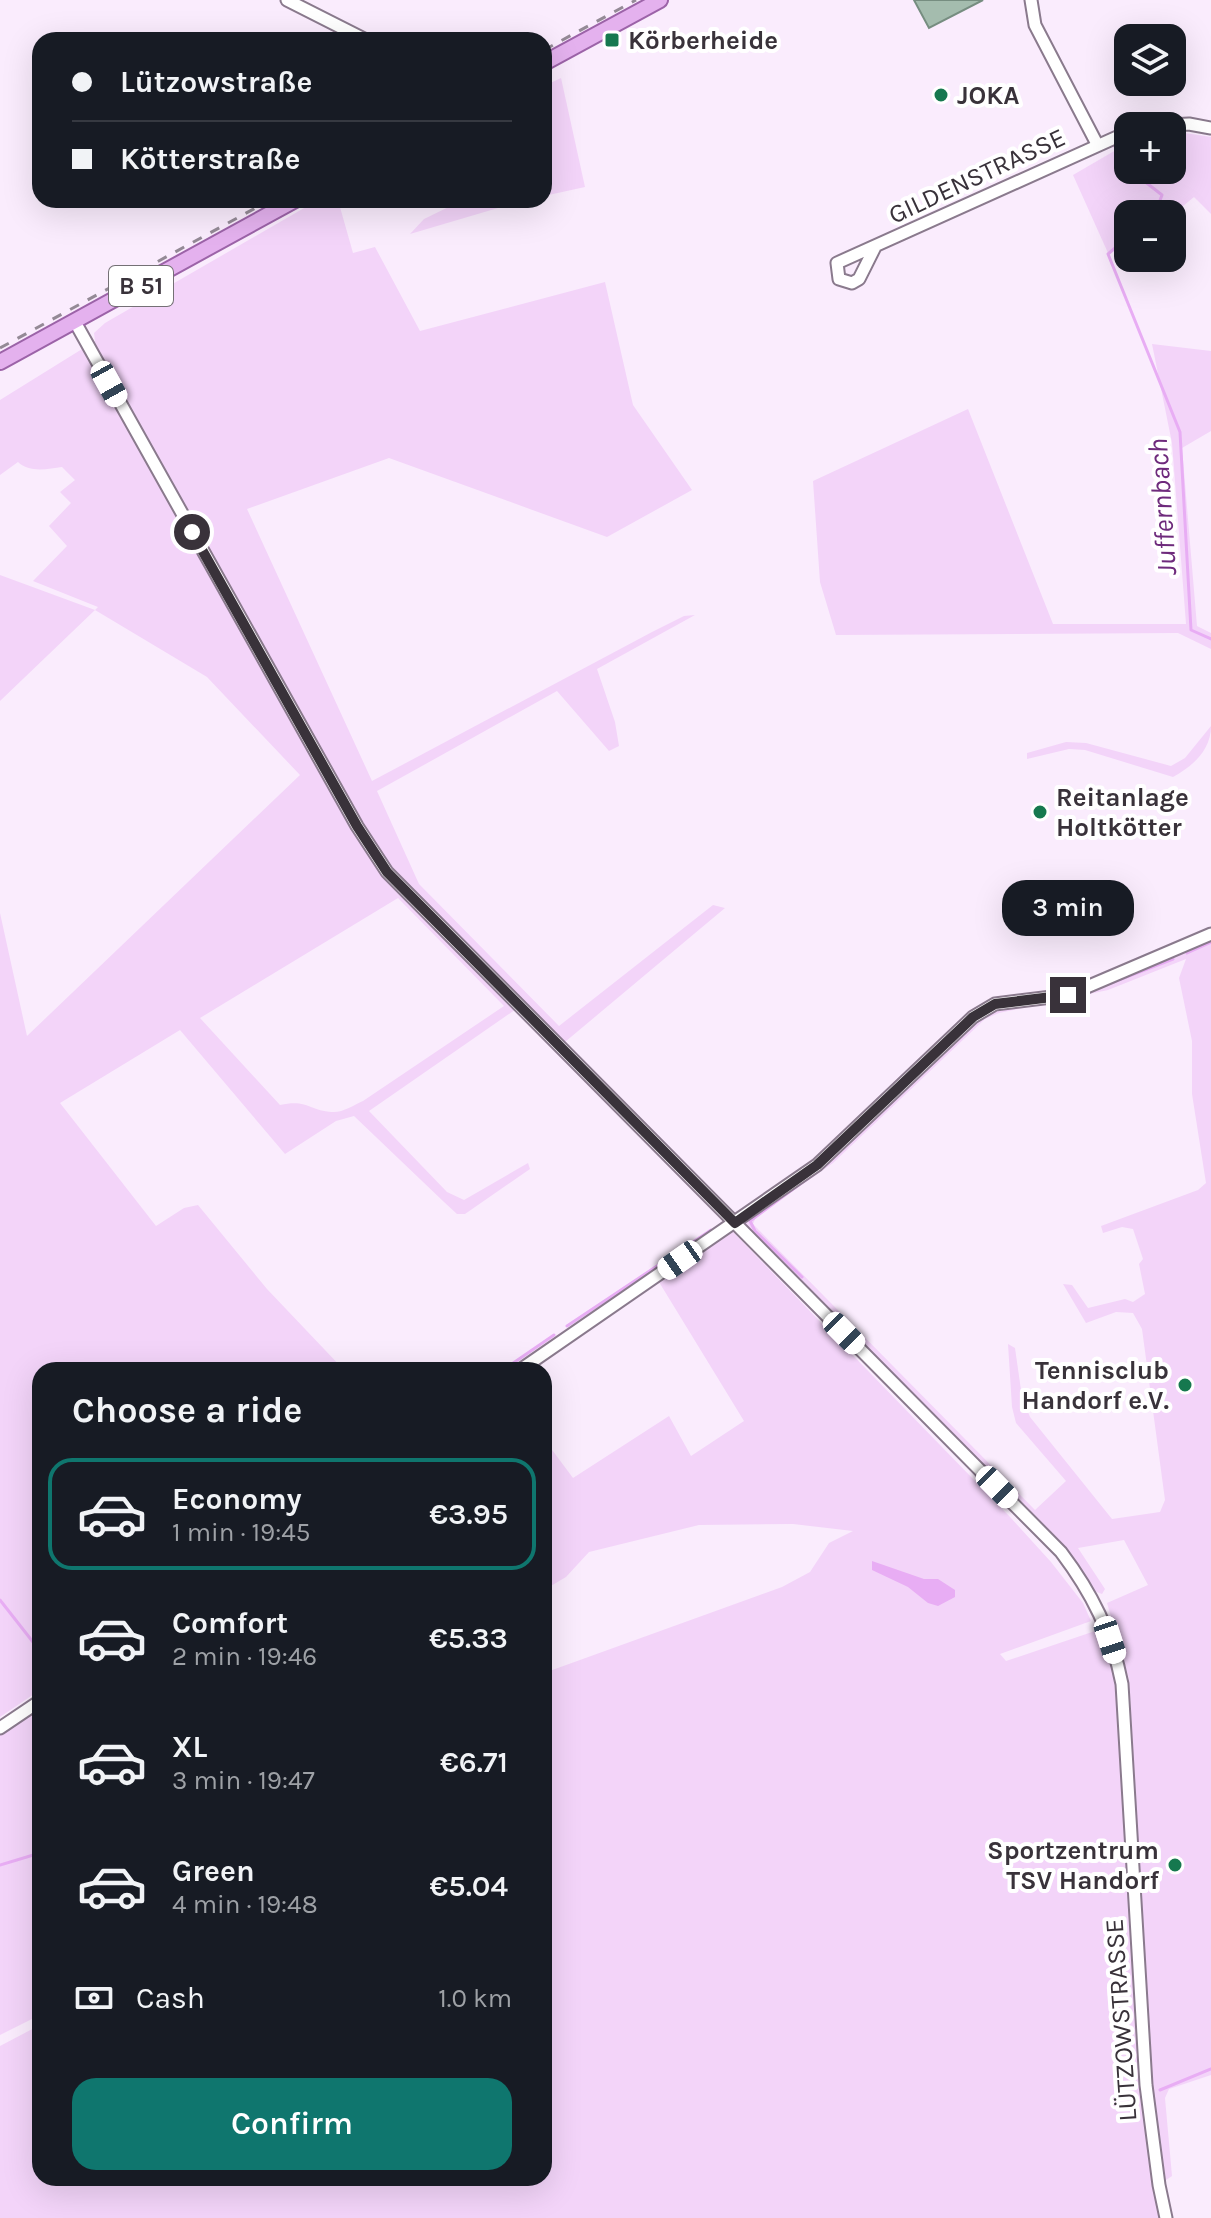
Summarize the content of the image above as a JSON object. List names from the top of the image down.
{
  "streets": {
    "main road": ["B 51"],
    "street": ["GILDENSTRASSE", "LÜTZOWSTRASSE"]
  },
  "crossings": [
    ["B 51", "LÜTZOWSTRASSE"]
  ],
  "water": ["Juffernbach"],
  "places": {
    "transit": ["Körberheide"],
    "other": [
      "JOKA",
      "Reitanlage Holtkötter",
      "Tennisclub Handorf e.V.",
      "Sportzentrum TSV Handorf"
    ]
  },
  "page": {
    "map_buttons": ["+", "−"],
    "banner": ["Lützowstraße", "Kötterstraße"],
    "bubble": "3 min",
    "heading": "Choose a ride",
    "list": [
      {
        "name": "Economy",
        "note": "1 min · 19:45",
        "value": "€3.95"
      },
      {
        "name": "Comfort",
        "note": "2 min · 19:46",
        "value": "€5.33"
      },
      {
        "name": "XL",
        "note": "3 min · 19:47",
        "value": "€6.71"
      },
      {
        "name": "Green",
        "note": "4 min · 19:48",
        "value": "€5.04"
      }
    ],
    "pay": ["Cash", "1.0 km"],
    "buttons": "Confirm"
  }
}
